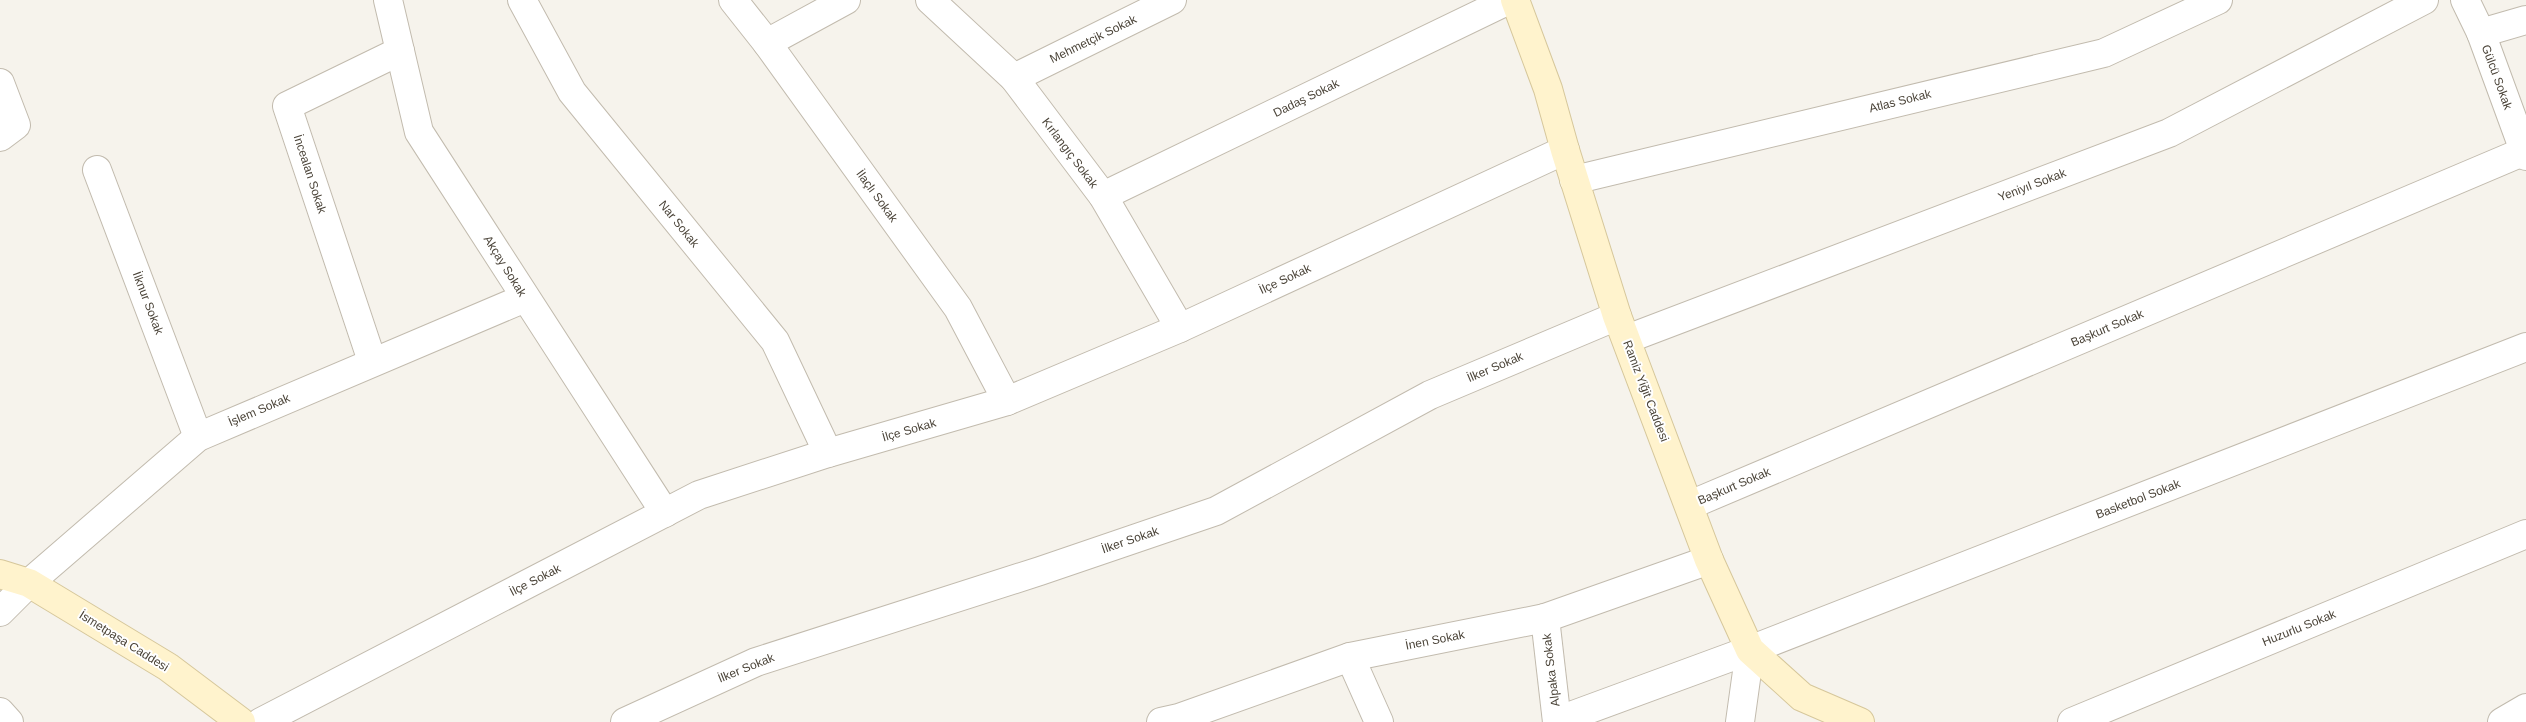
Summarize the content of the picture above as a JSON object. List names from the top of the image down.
{
  "streets": {
    "main road": ["Ramiz Yiğit Caddesi", "İsmetpaşa Caddesi"],
    "street": [
      "Mehmetçik Sokak",
      "Gülcü Sokak",
      "Dadaş Sokak",
      "Atlas Sokak",
      "Kırlangıç Sokak",
      "İncealan Sokak",
      "Yeniyıl Sokak",
      "İlaçlı Sokak",
      "Nar Sokak",
      "Akçay Sokak",
      "İlçe Sokak",
      "İlknur Sokak",
      "Başkurt Sokak",
      "İlker Sokak",
      "İşlem Sokak",
      "Basketbol Sokak",
      "Huzurlu Sokak",
      "İnen Sokak",
      "Alpaka Sokak"
    ]
  },
  "crossings": [
    ["Mehmetçik Sokak", "Kırlangıç Sokak"],
    ["Gülcü Sokak", "Başkurt Sokak"],
    ["Dadaş Sokak", "Kırlangıç Sokak"],
    ["Atlas Sokak", "Ramiz Yiğit Caddesi"],
    ["Kırlangıç Sokak", "İlçe Sokak"],
    ["İncealan Sokak", "Akçay Sokak"],
    ["İncealan Sokak", "İşlem Sokak"],
    ["Yeniyıl Sokak", "İlker Sokak"],
    ["Yeniyıl Sokak", "Ramiz Yiğit Caddesi"],
    ["İlaçlı Sokak", "İlçe Sokak"],
    ["Nar Sokak", "İlçe Sokak"],
    ["Akçay Sokak", "İlçe Sokak"],
    ["Akçay Sokak", "İşlem Sokak"],
    ["İlçe Sokak", "Ramiz Yiğit Caddesi"],
    ["İlknur Sokak", "İşlem Sokak"],
    ["Başkurt Sokak", "Ramiz Yiğit Caddesi"],
    ["İlker Sokak", "Ramiz Yiğit Caddesi"],
    ["Ramiz Yiğit Caddesi", "Basketbol Sokak"],
    ["Ramiz Yiğit Caddesi", "İnen Sokak"],
    ["İşlem Sokak", "İsmetpaşa Caddesi"],
    ["Basketbol Sokak", "Alpaka Sokak"],
    ["İnen Sokak", "Alpaka Sokak"]
  ]
}
